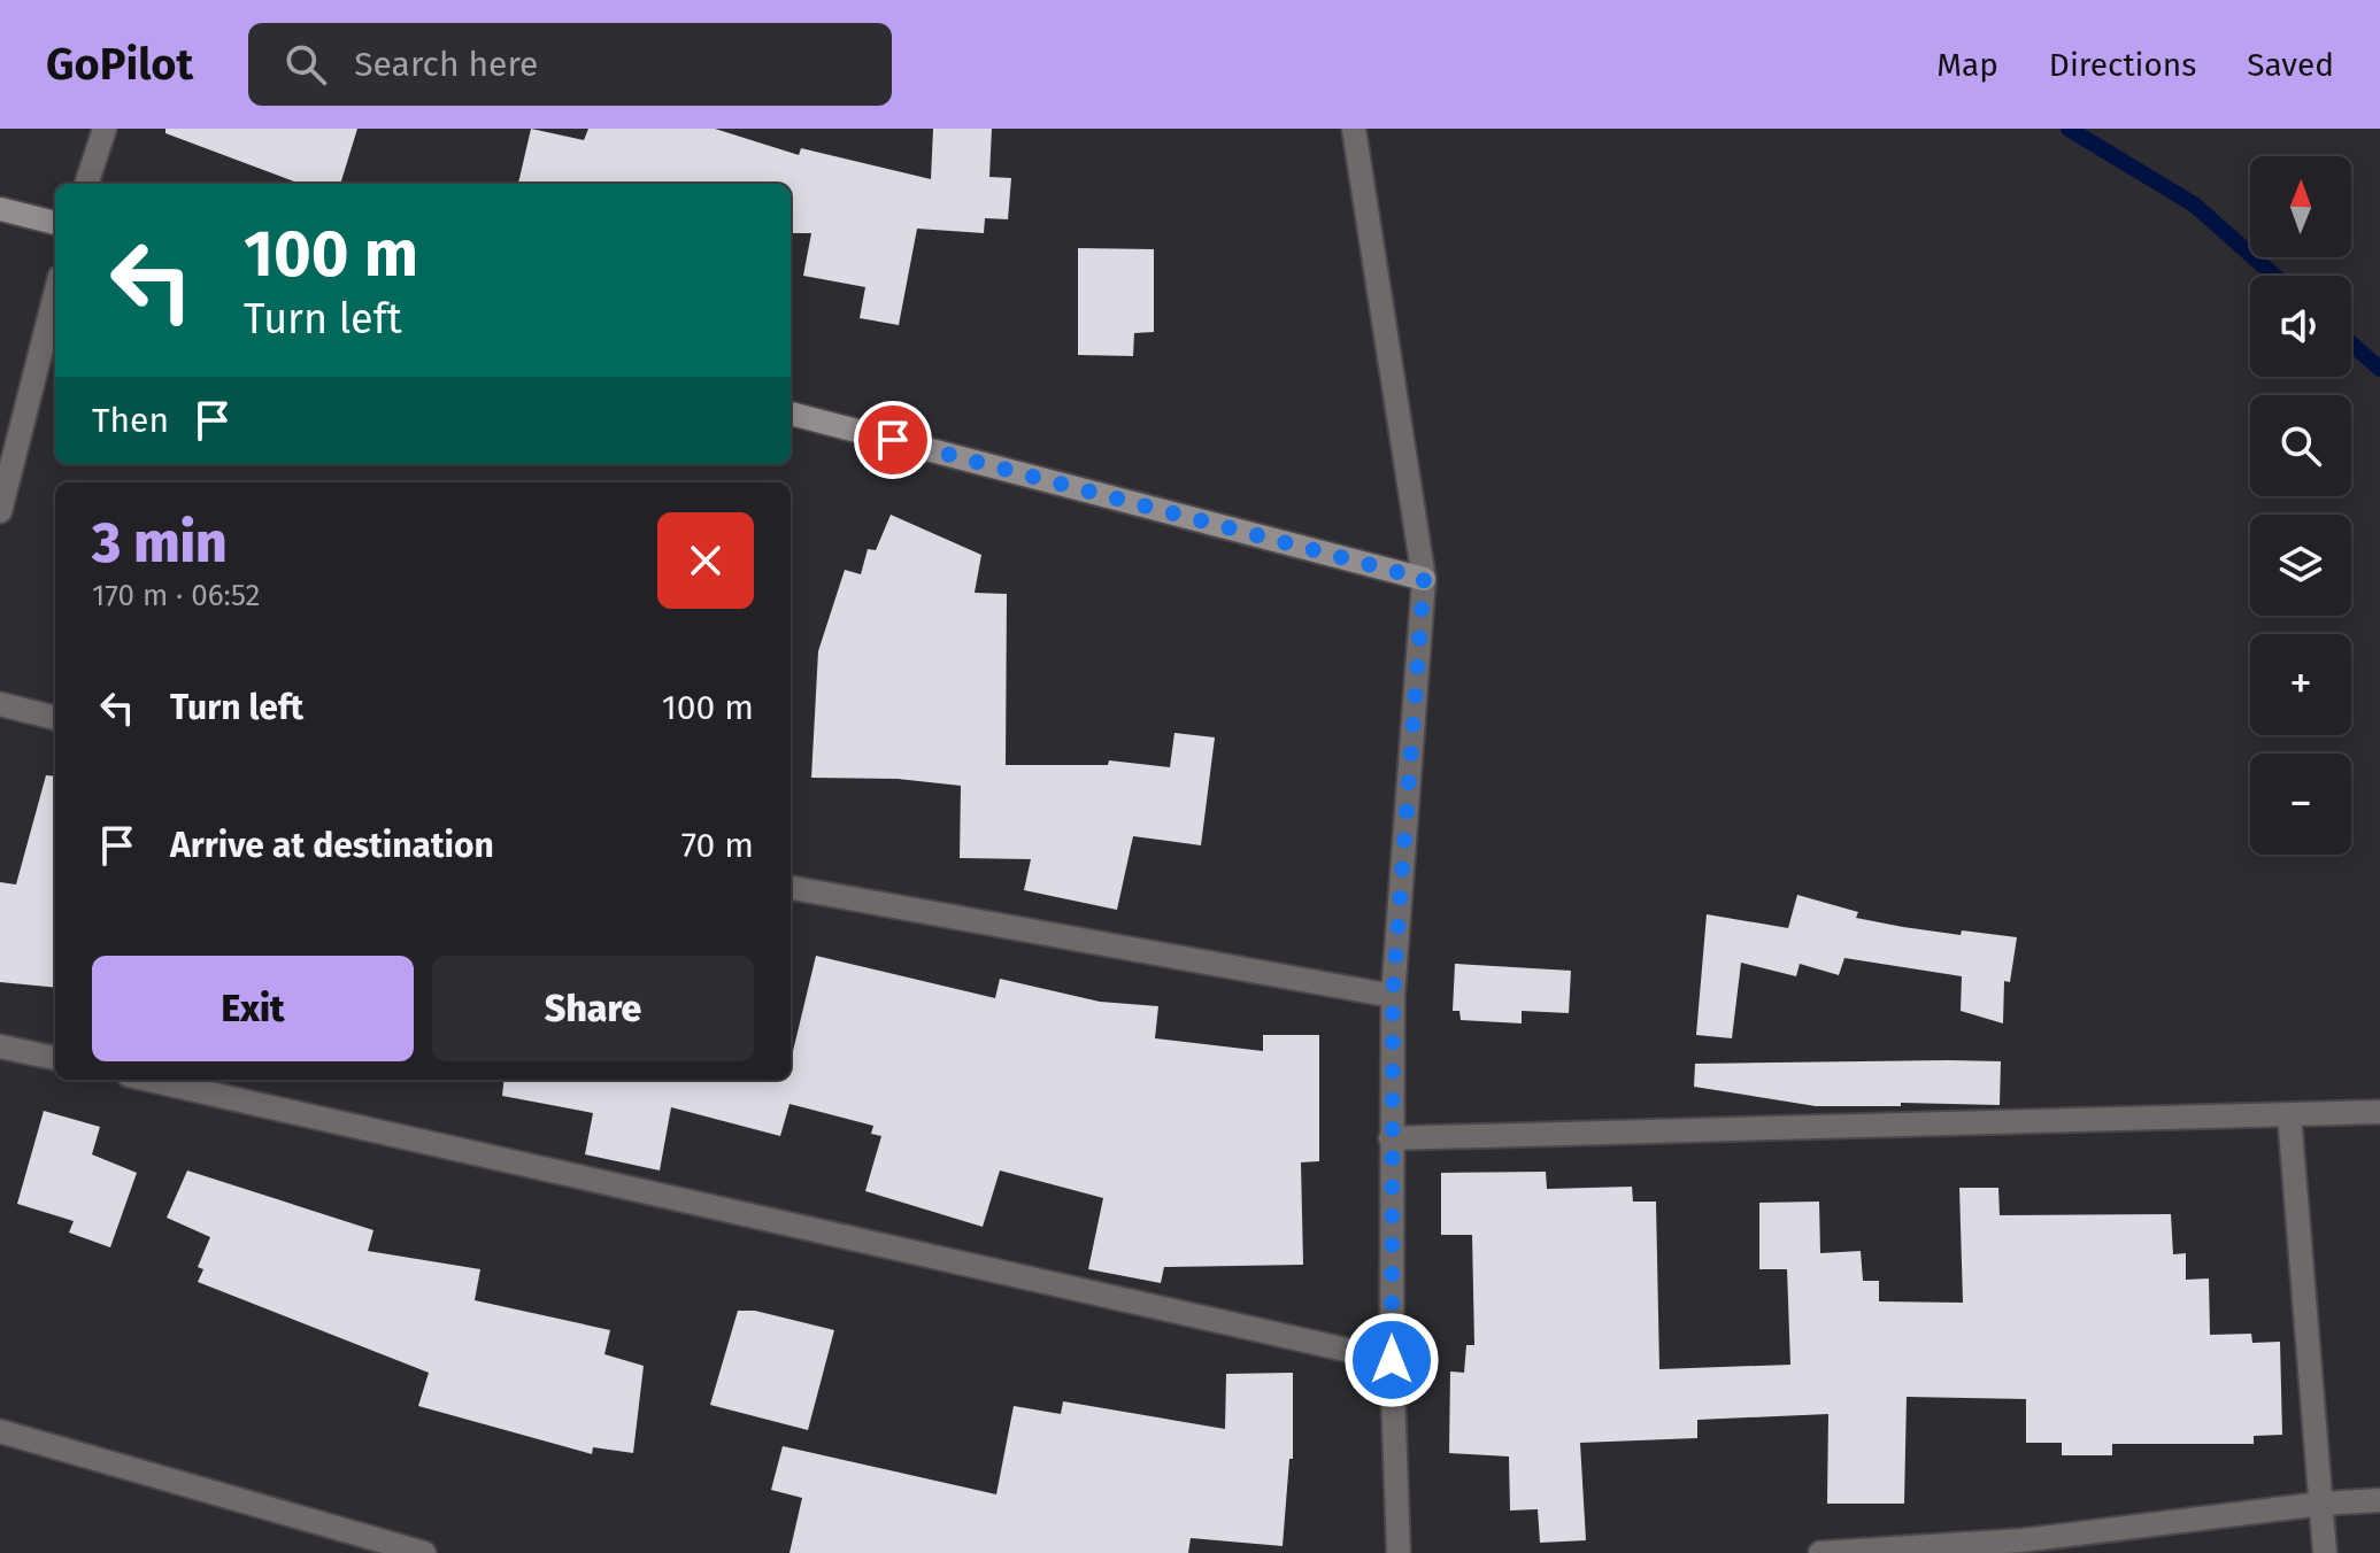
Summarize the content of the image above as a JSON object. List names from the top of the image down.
{
  "north": "top",
  "page": {
    "header": "GoPilot",
    "search": "Search here",
    "nav": ["Map", "Directions", "Saved"],
    "map_buttons": ["+", "−"],
    "turn": ["100 m", "Turn left"],
    "then": "Then",
    "heading": ["3 min", "170 m · 06:52"],
    "list": [
      {
        "name": "Turn left",
        "value": "100 m"
      },
      {
        "name": "Arrive at destination",
        "value": "70 m"
      }
    ],
    "buttons": ["Exit", "Share"]
  }
}
